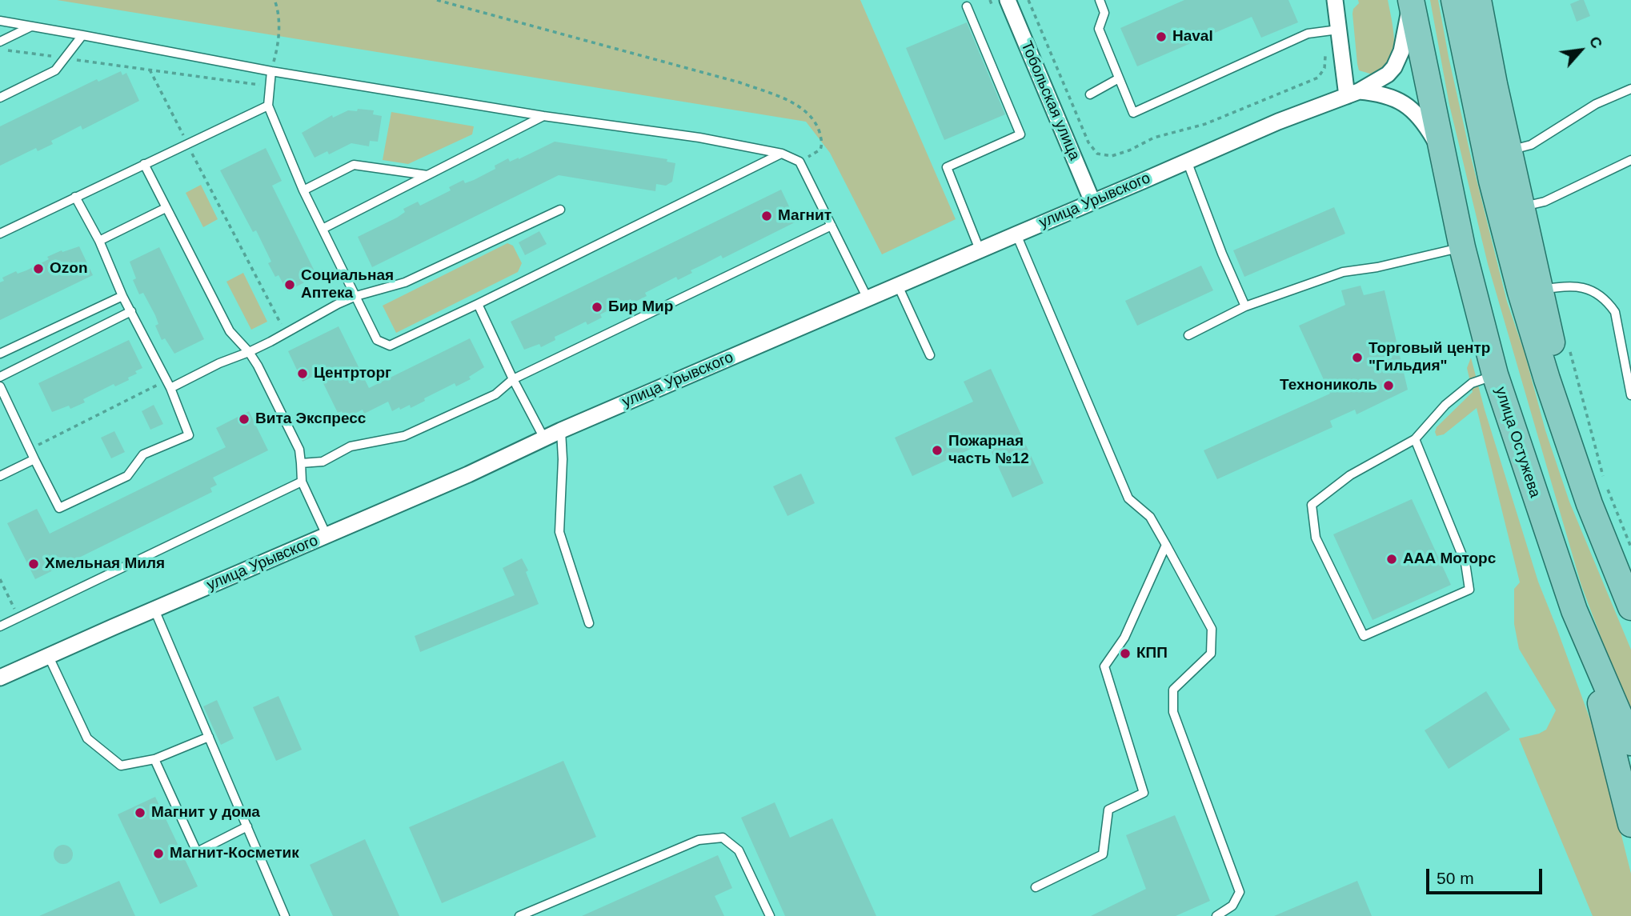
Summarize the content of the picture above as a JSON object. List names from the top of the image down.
{
  "streets": {
    "main road": ["улица Остужева"],
    "street": ["Тобольская улица", "улица Урывского"]
  },
  "crossings": [
    ["Тобольская улица", "улица Урывского"],
    ["улица Урывского", "улица Остужева"]
  ],
  "places": [
    "Haval",
    "Магнит",
    "Ozon",
    "Социальная Аптека",
    "Бир Мир",
    "Торговый центр \"Гильдия\"",
    "Центрторг",
    "Технониколь",
    "Вита Экспресс",
    "Пожарная часть №12",
    "ААА Моторс",
    "Хмельная Миля",
    "КПП",
    "Магнит у дома",
    "Магнит-Косметик"
  ],
  "scale_bar": "50 m",
  "north": "top right"
}
